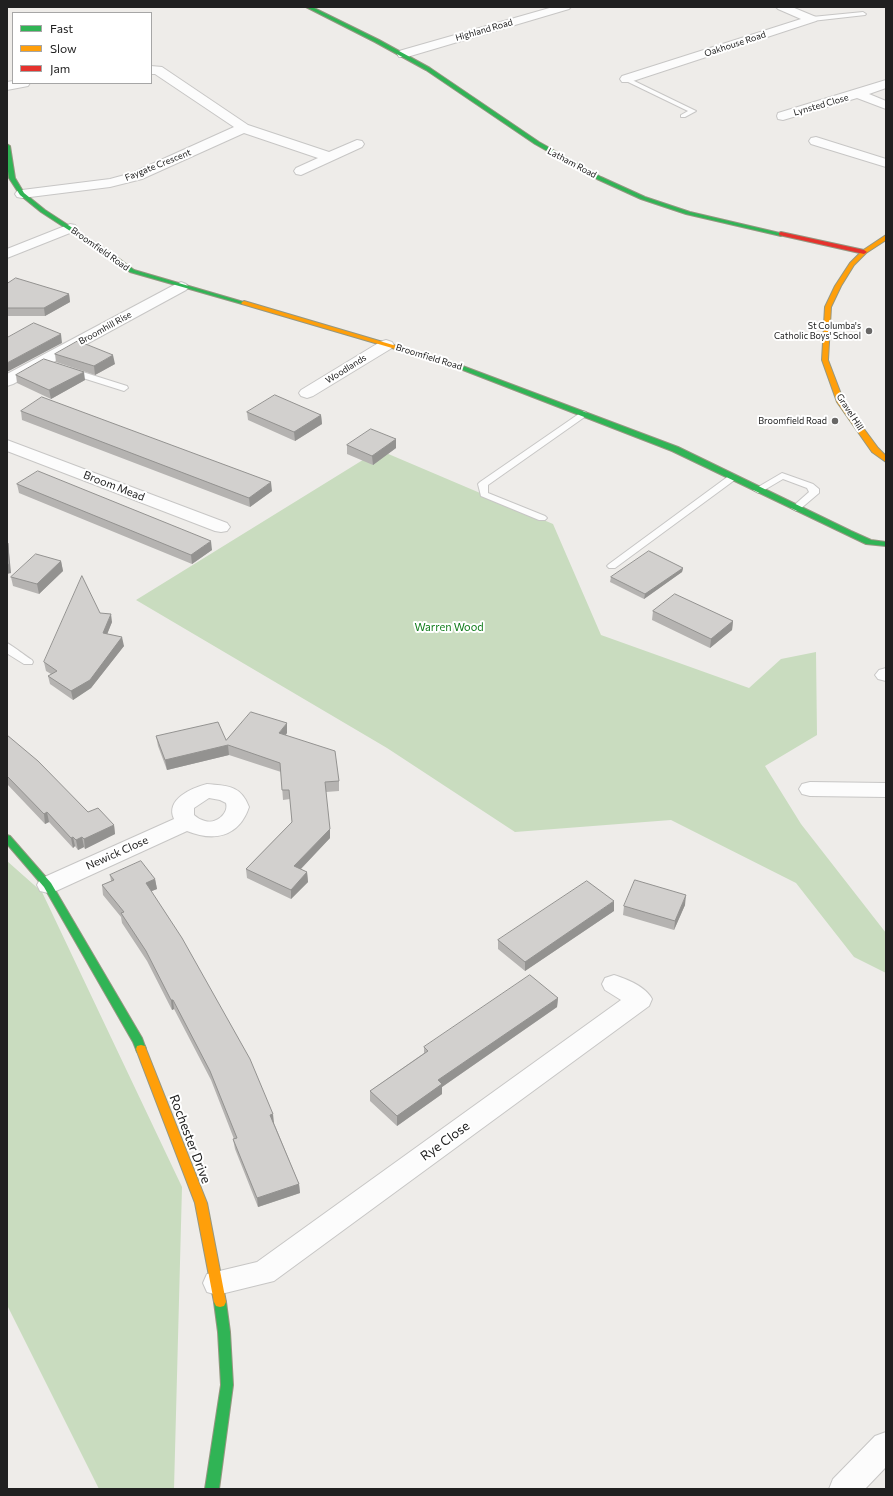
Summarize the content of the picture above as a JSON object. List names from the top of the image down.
{
  "streets": {
    "street": [
      "Highland Road",
      "Oakhouse Road",
      "Lynsted Close",
      "Latham Road",
      "Faygate Crescent",
      "Broomfield Road",
      "Broomhill Rise",
      "Woodlands",
      "Gravel Hill",
      "Broom Mead",
      "Newick Close",
      "Rochester Drive",
      "Rye Close"
    ]
  },
  "crossings": [
    ["Highland Road", "Latham Road"],
    ["Latham Road", "Gravel Hill"],
    ["Faygate Crescent", "Broomfield Road"],
    ["Broomfield Road", "Broomhill Rise"],
    ["Broomfield Road", "Woodlands"],
    ["Newick Close", "Rochester Drive"],
    ["Rochester Drive", "Rye Close"]
  ],
  "parks": ["Warren Wood"],
  "places": ["St Columba's Catholic Boys' School", "Broomfield Road"],
  "legend": ["Fast", "Slow", "Jam"]
}
